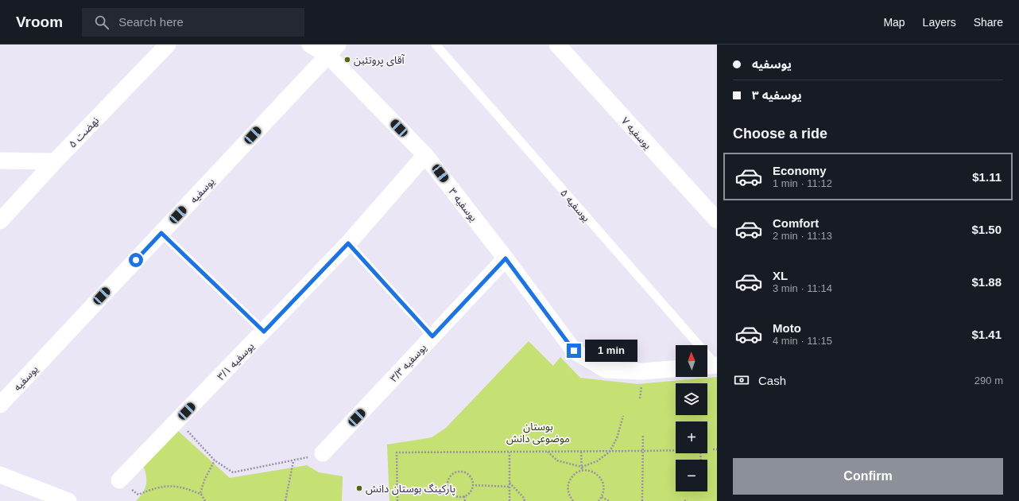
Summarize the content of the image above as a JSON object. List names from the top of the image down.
{
  "streets": {
    "street": [
      "نهضت ۵",
      "یوسفیه ۷",
      "یوسفیه",
      "یوسفیه ۳",
      "یوسفیه ۳/۱",
      "یوسفیه ۳/۳"
    ],
    "lane": ["یوسفیه ۵"]
  },
  "crossings": [
    ["یوسفیه", "یوسفیه ۳"],
    ["یوسفیه ۳", "یوسفیه ۳/۱"],
    ["یوسفیه ۳", "یوسفیه ۳/۳"]
  ],
  "parks": ["بوستان موضوعی دانش"],
  "places": ["آقای پروتئین", "پارکینگ بوستان دانش"],
  "north": "top",
  "page": {
    "header": "Vroom",
    "search": "Search here",
    "nav": ["Map", "Layers", "Share"],
    "banner": ["یوسفیه", "یوسفیه ۳"],
    "heading": "Choose a ride",
    "list": [
      {
        "name": "Economy",
        "note": "1 min · 11:12",
        "value": "$1.11"
      },
      {
        "name": "Comfort",
        "note": "2 min · 11:13",
        "value": "$1.50"
      },
      {
        "name": "XL",
        "note": "3 min · 11:14",
        "value": "$1.88"
      },
      {
        "name": "Moto",
        "note": "4 min · 11:15",
        "value": "$1.41"
      }
    ],
    "bubble": "1 min",
    "map_buttons": ["+", "−"],
    "pay": ["Cash", "290 m"],
    "buttons": "Confirm"
  }
}
